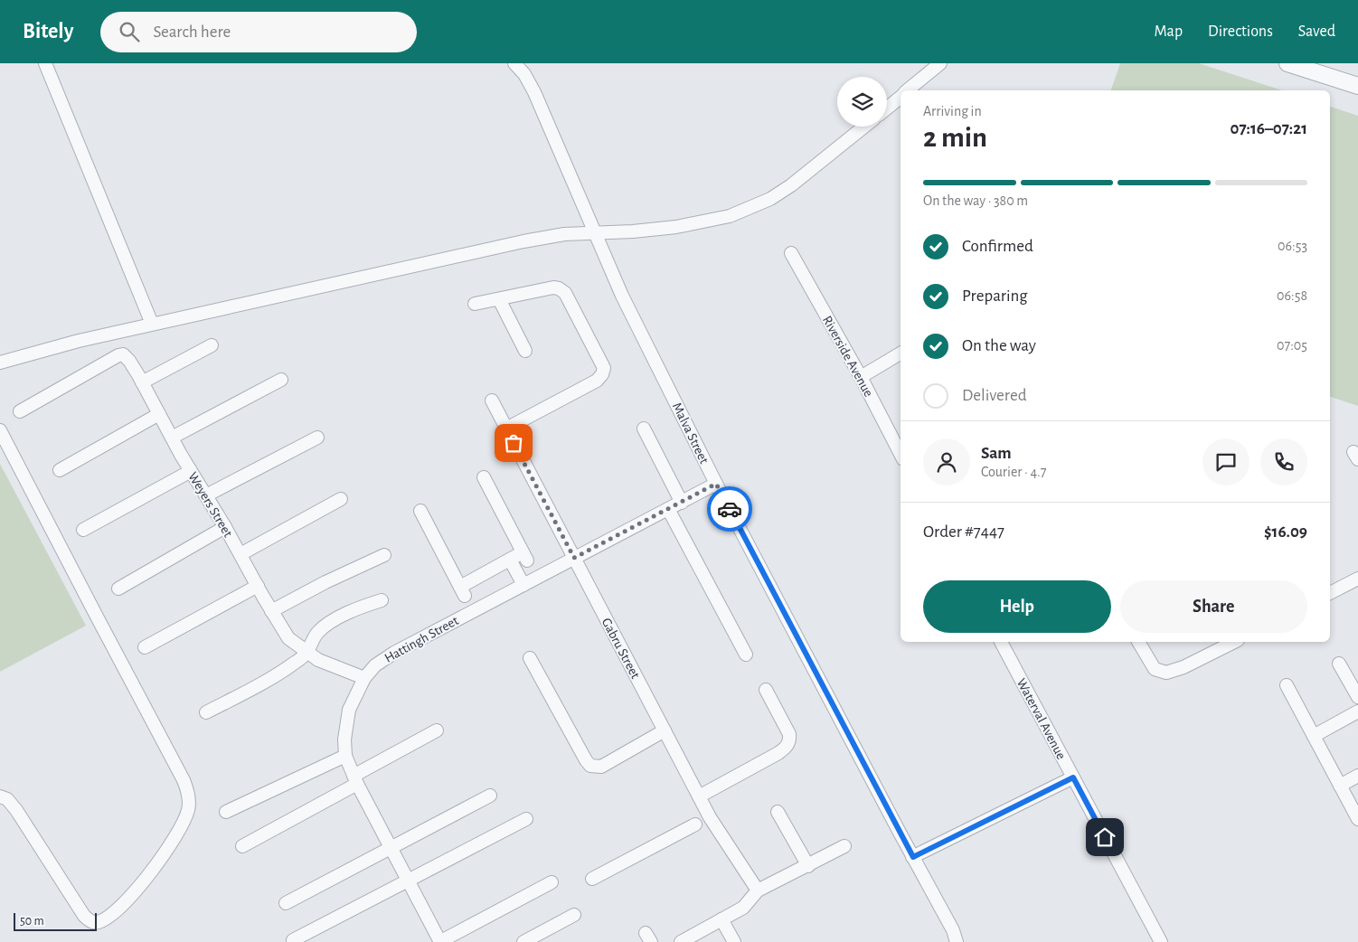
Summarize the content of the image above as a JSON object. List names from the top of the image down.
{
  "streets": {
    "street": [
      "Riverside Avenue",
      "Malva Street",
      "Weyers Street",
      "Hattingh Street",
      "Gabru Street",
      "Waterval Avenue"
    ]
  },
  "crossings": [
    ["Malva Street", "Hattingh Street"],
    ["Weyers Street", "Hattingh Street"],
    ["Hattingh Street", "Gabru Street"]
  ],
  "scale_bar": "50 m",
  "page": {
    "header": "Bitely",
    "search": "Search here",
    "nav": ["Map", "Directions", "Saved"],
    "heading": ["2 min", "Arriving in", "07:16–07:21"],
    "panel": [
      "Sam",
      "Courier · 4.7",
      "Order #7447",
      "$16.09"
    ],
    "bar": "On the way · 380 m",
    "list": [
      ["Confirmed", "06:53"],
      ["Preparing", "06:58"],
      ["On the way", "07:05"],
      "Delivered"
    ],
    "buttons": ["Help", "Share"],
    "scale": "50 m"
  }
}
